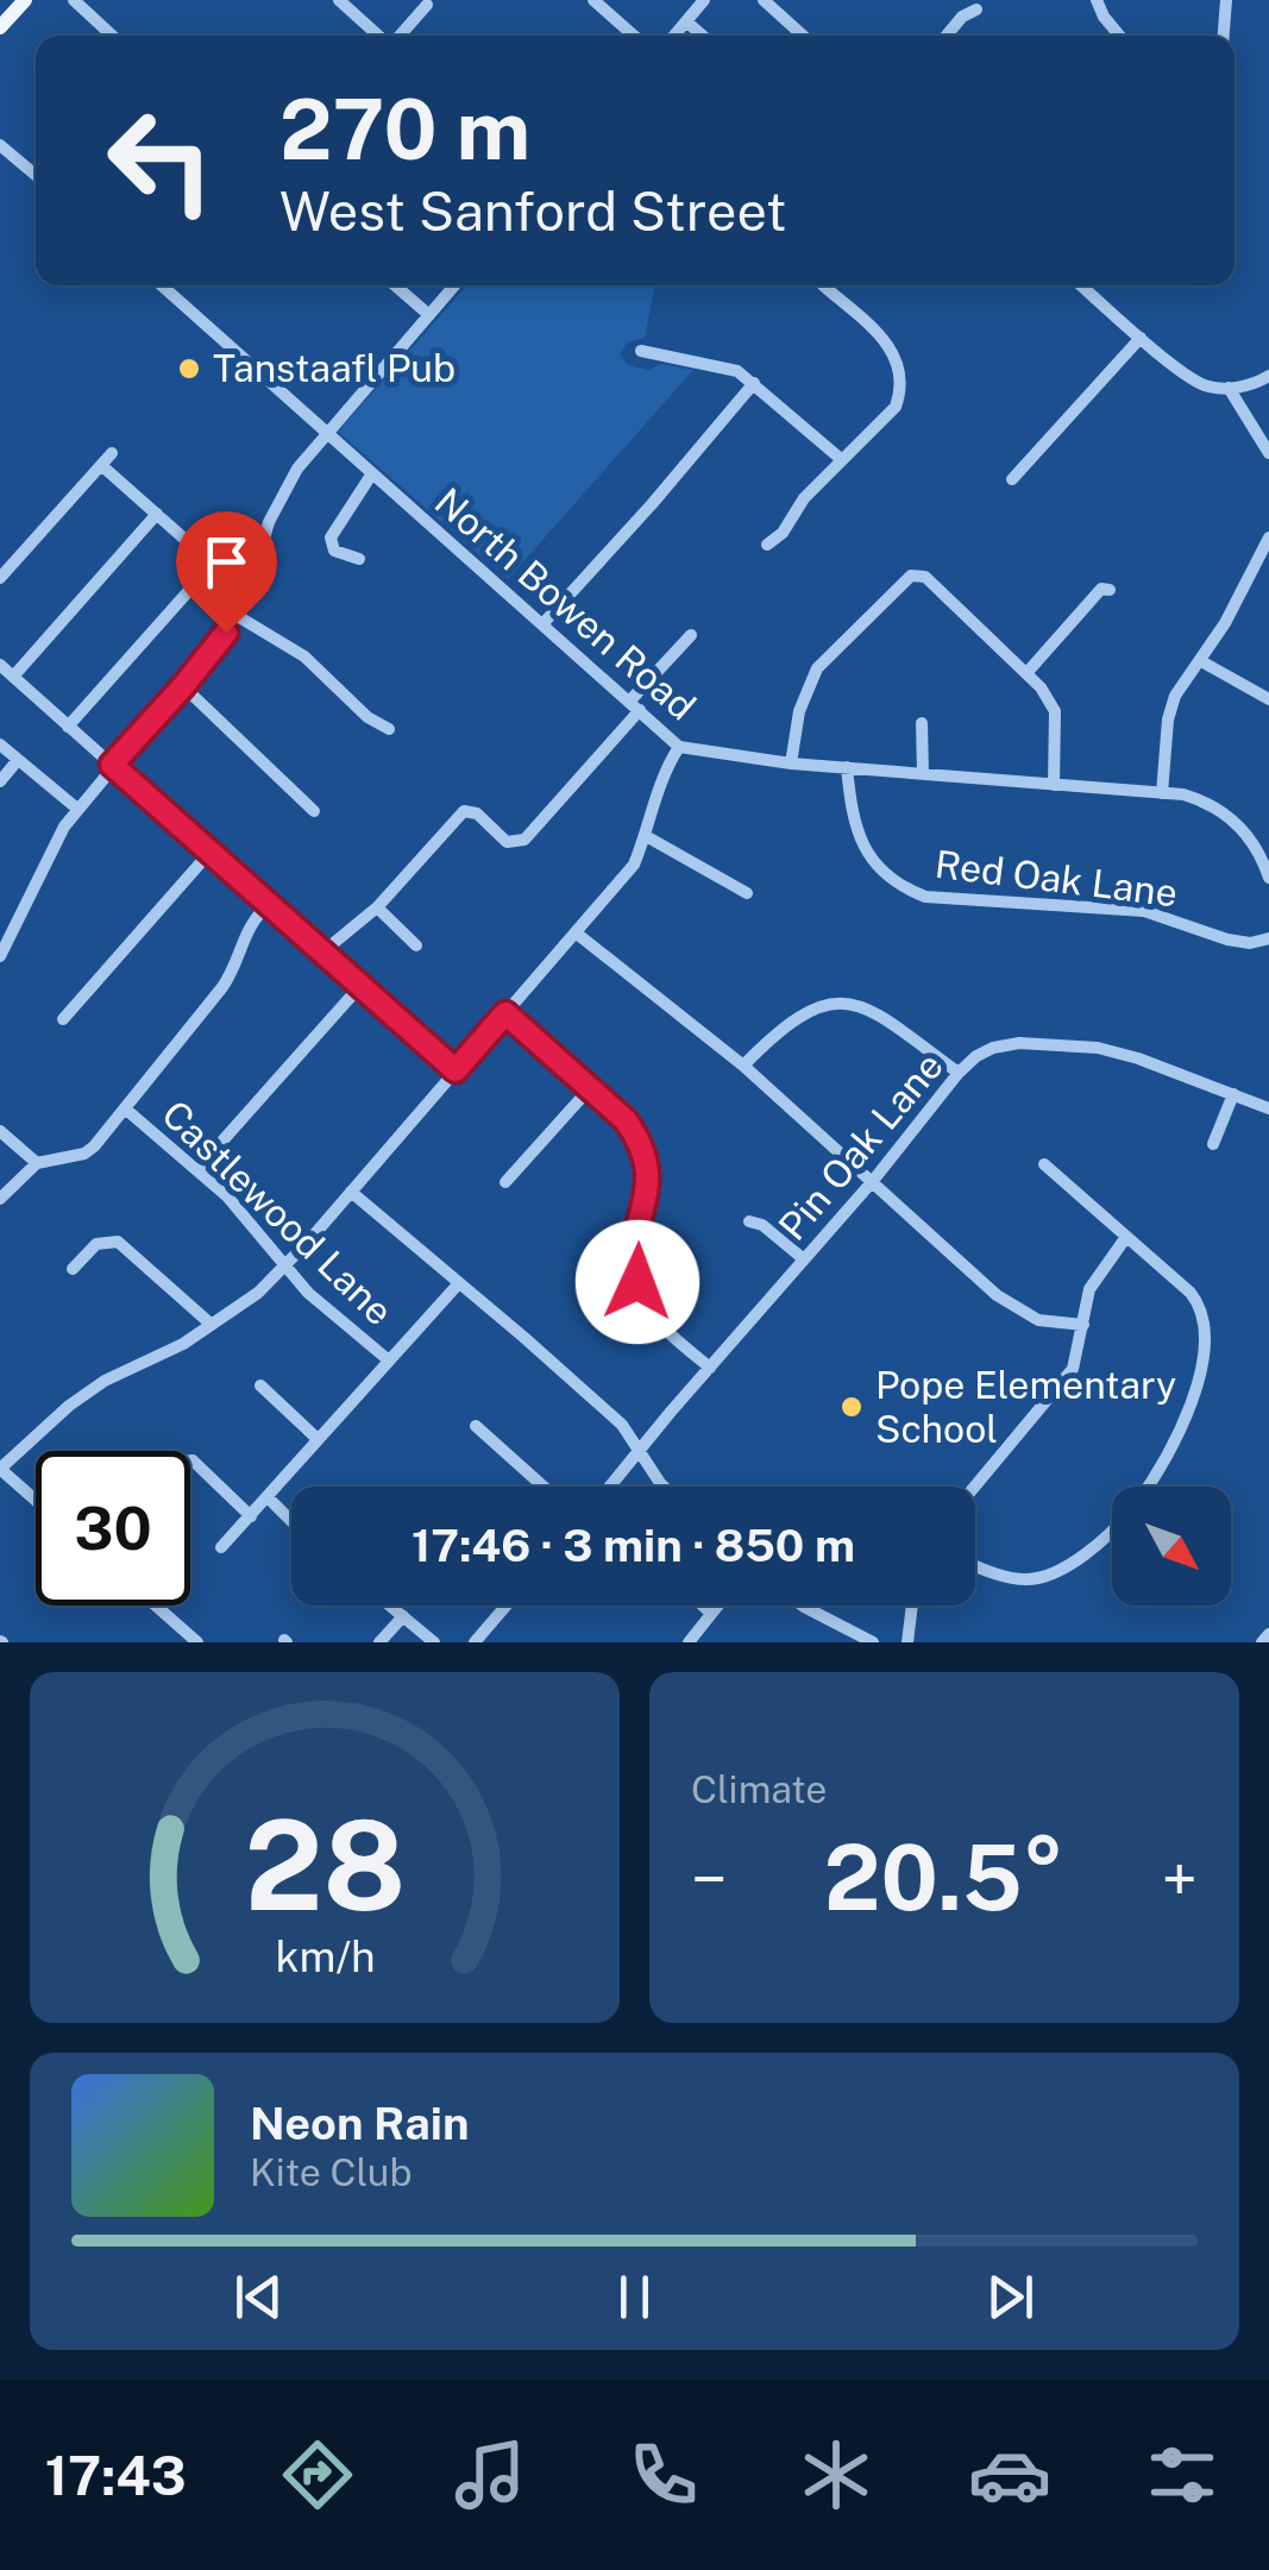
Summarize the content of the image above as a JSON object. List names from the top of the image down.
{
  "streets": {
    "street": [
      "North Bowen Road",
      "Red Oak Lane",
      "Pin Oak Lane",
      "Castlewood Lane"
    ]
  },
  "crossings": [
    ["North Bowen Road", "Red Oak Lane"]
  ],
  "places": ["Tanstaafl Pub", "Pope Elementary School"],
  "north": "bottom right",
  "page": {
    "turn": ["270 m", "West Sanford Street"],
    "limit": "30",
    "trip": "17:46 · 3 min · 850 m",
    "tile": "Climate",
    "heat": ["−", "20.5°", "+"],
    "song": ["Neon Rain", "Kite Club"],
    "tabs": "17:43",
    "gauge": ["28", "km/h"]
  }
}
